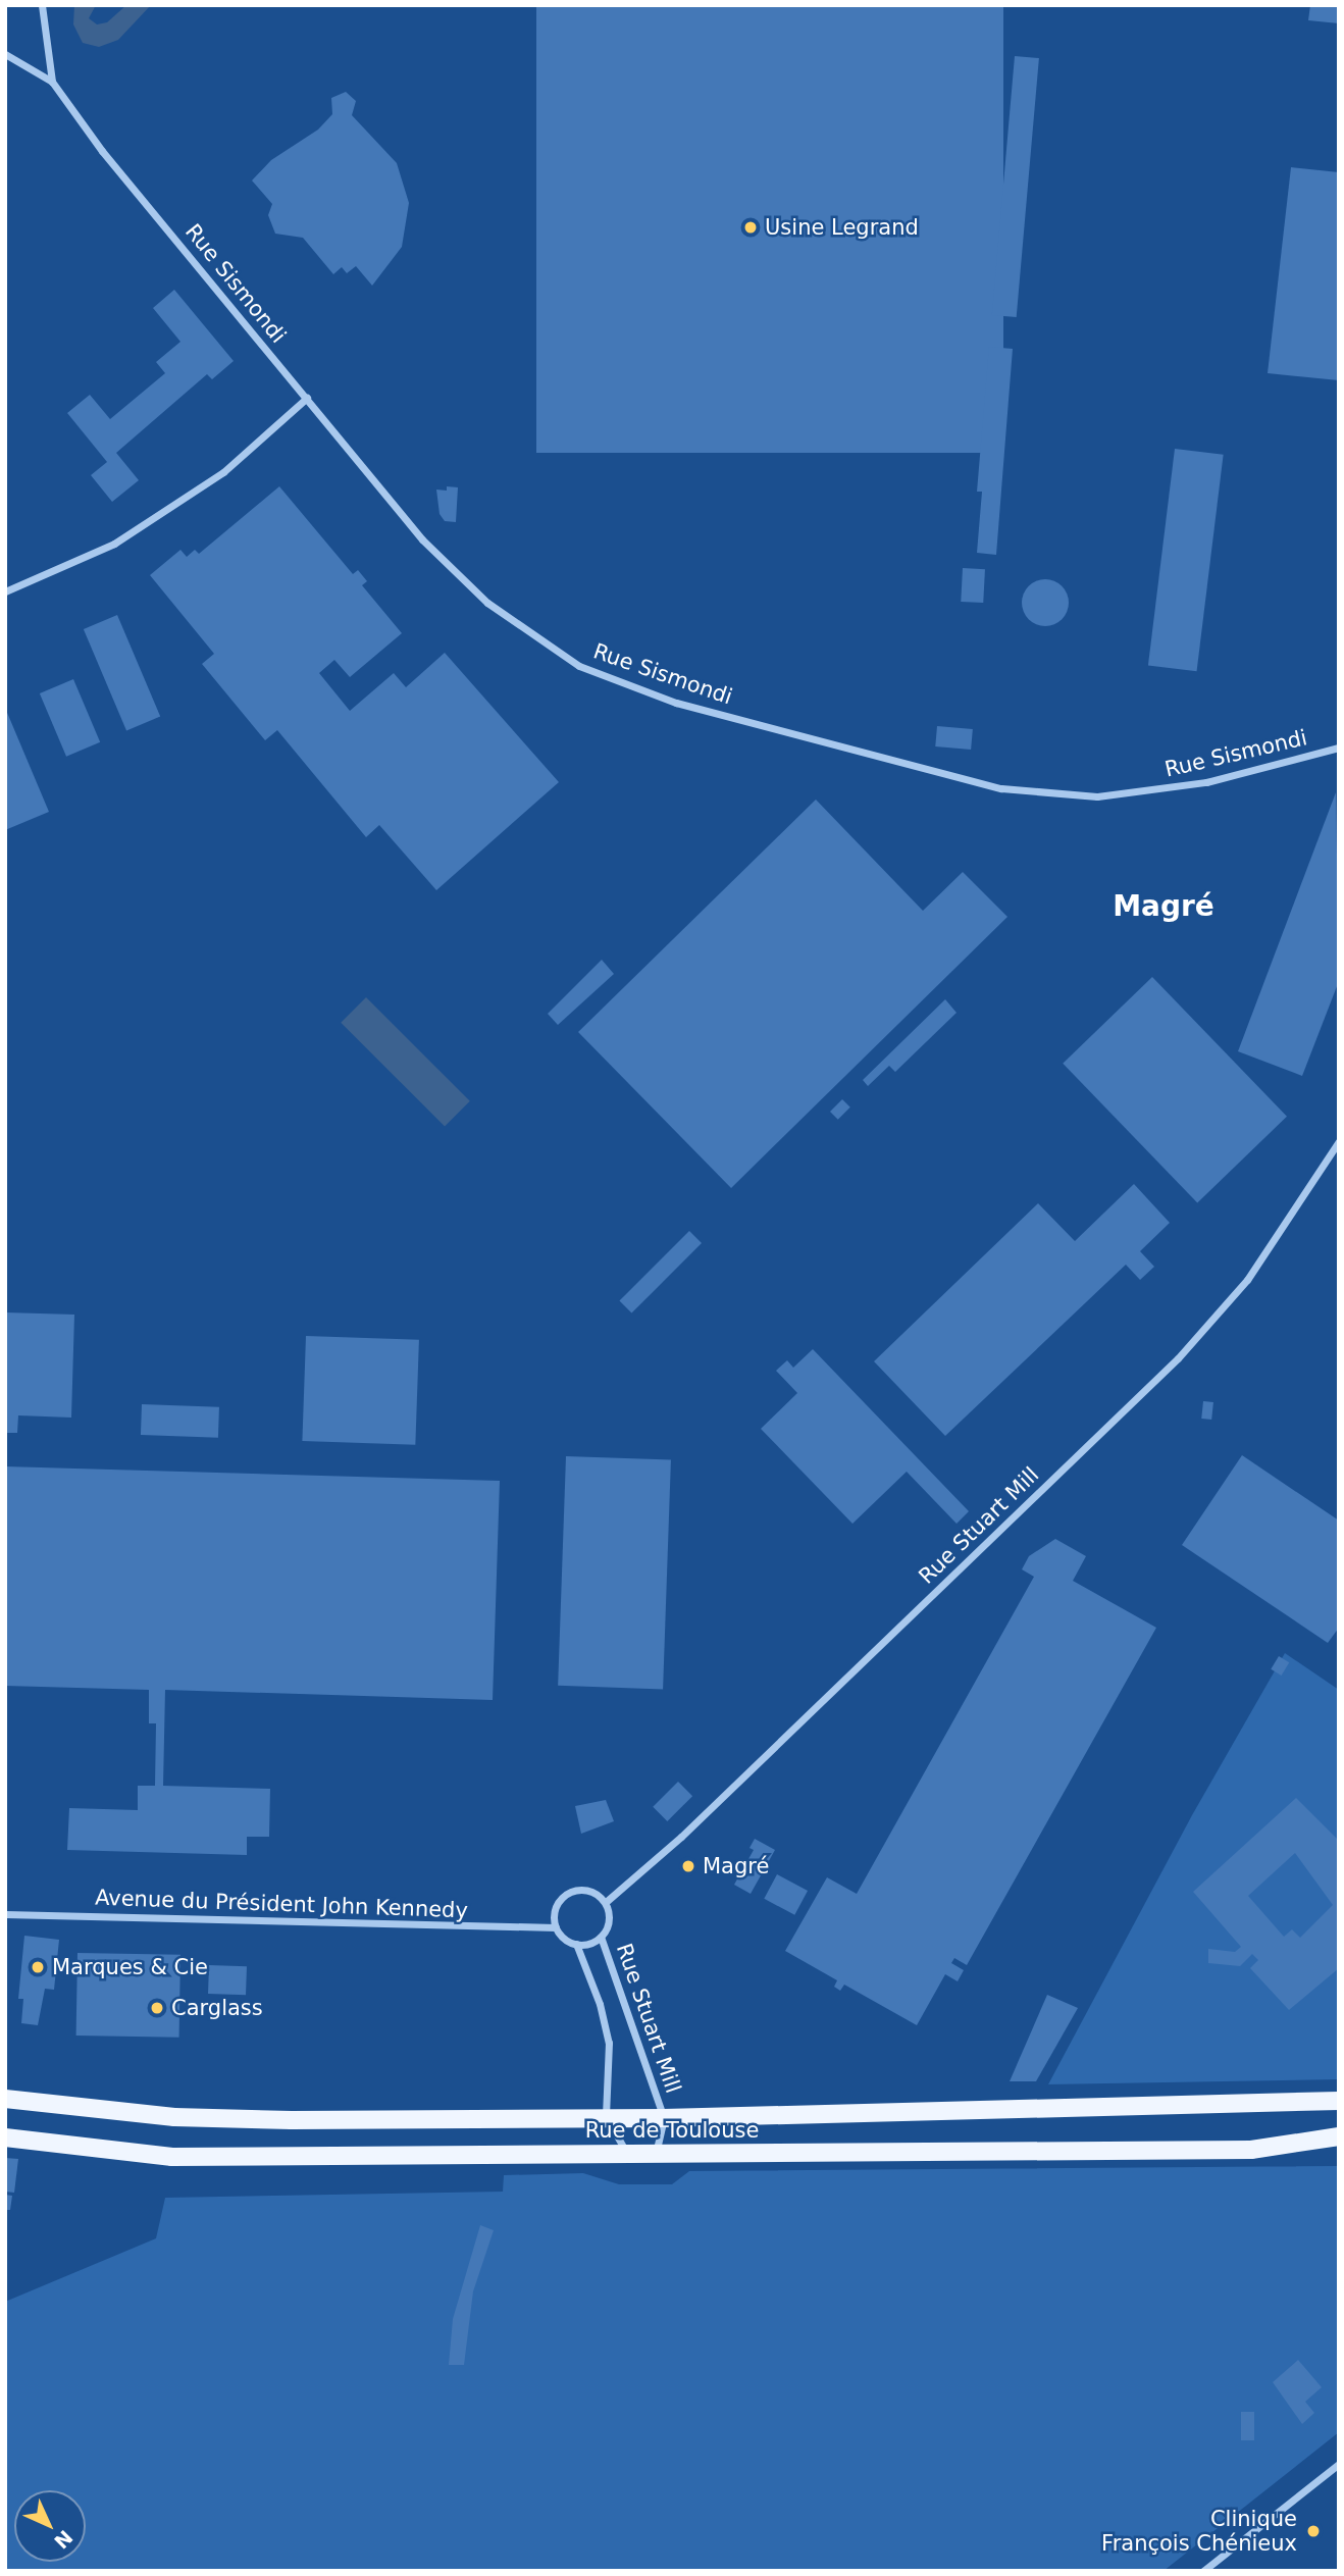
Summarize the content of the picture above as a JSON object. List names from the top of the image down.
{
  "streets": {
    "main road": ["Rue de Toulouse"],
    "street": ["Rue Sismondi", "Rue Stuart Mill", "Avenue du Président John Kennedy"]
  },
  "crossings": [
    ["Rue Stuart Mill", "Avenue du Président John Kennedy"],
    ["Rue Stuart Mill", "Rue de Toulouse"]
  ],
  "districts": ["Magré"],
  "places": [
    "Usine Legrand",
    "Magré",
    "Marques & Cie",
    "Carglass",
    "Clinique François Chénieux"
  ],
  "north": "bottom right"
}
